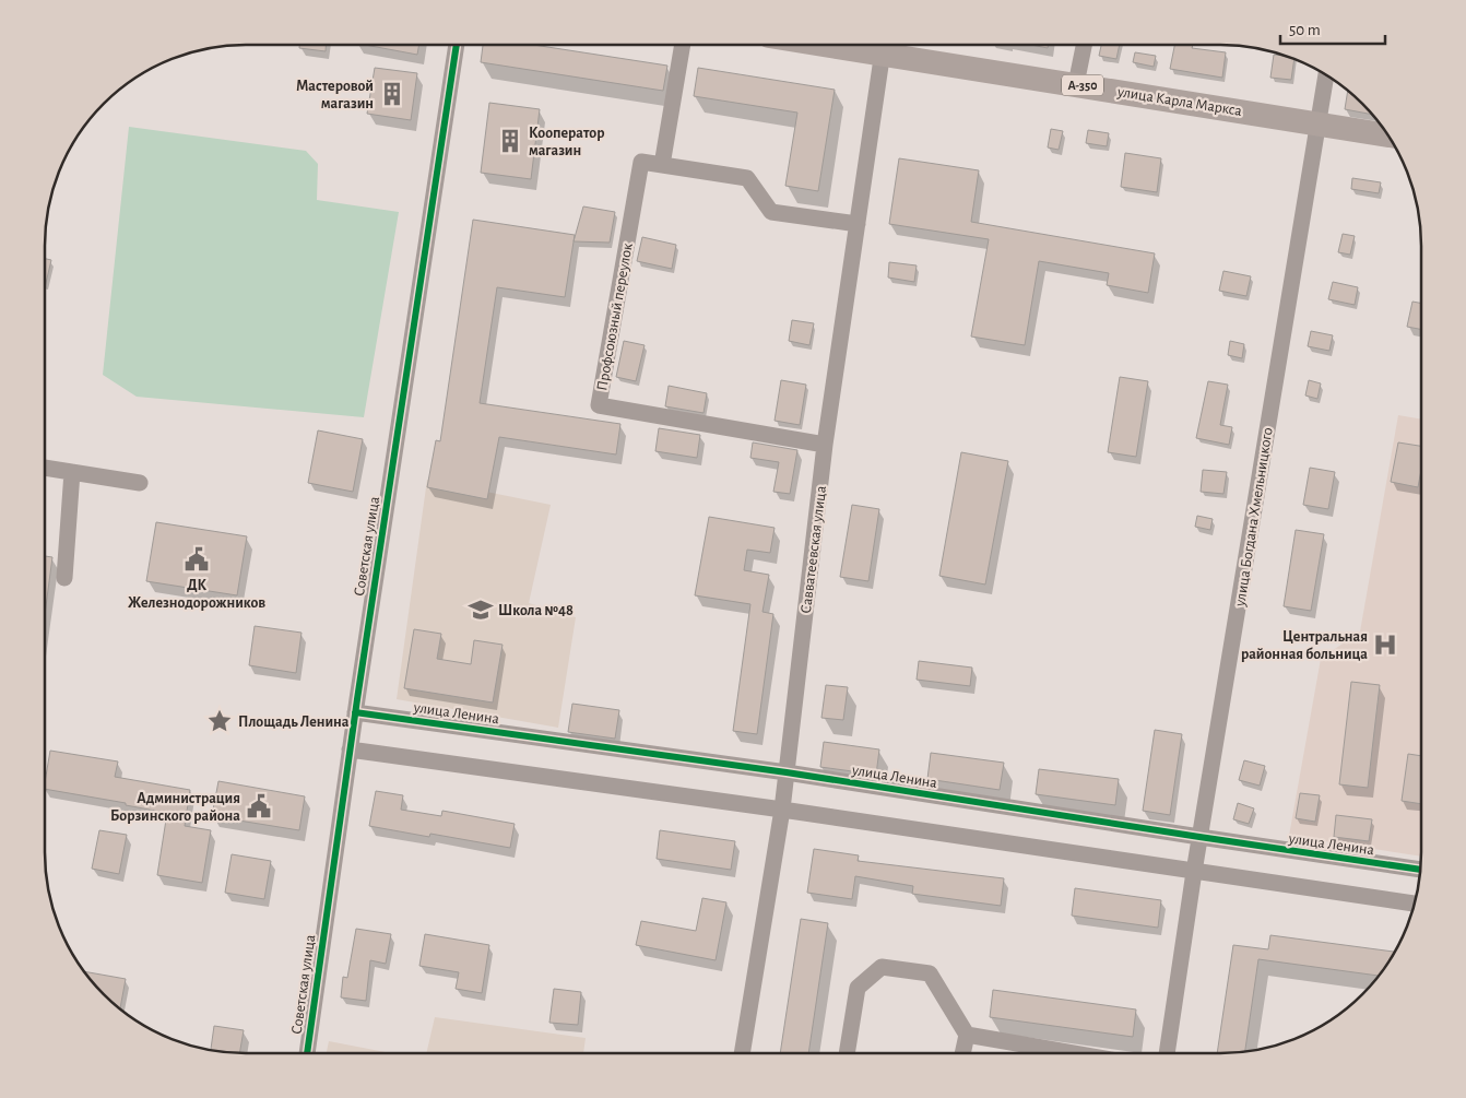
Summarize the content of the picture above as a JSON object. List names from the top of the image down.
{
  "streets": {
    "highway": ["А-350", "улица Карла Маркса"],
    "street": [
      "Профсоюзный переулок",
      "улица Богдана Хмельницкого",
      "Советская улица",
      "Савватеевская улица",
      "улица Ленина"
    ]
  },
  "crossings": [
    ["улица Карла Маркса", "улица Богдана Хмельницкого"],
    ["улица Карла Маркса", "Савватеевская улица"],
    ["Профсоюзный переулок", "Савватеевская улица"],
    ["улица Богдана Хмельницкого", "улица Ленина"],
    ["Советская улица", "улица Ленина"],
    ["Савватеевская улица", "улица Ленина"]
  ],
  "places": {
    "building": ["Мастеровой магазин", "Кооператор магазин"],
    "public building": ["ДК Железнодорожников", "Администрация Борзинского района"],
    "school or university": ["Школа №48"],
    "hospital": ["Центральная районная больница"],
    "place": ["Площадь Ленина"]
  },
  "scale_bar": "50 m"
}
